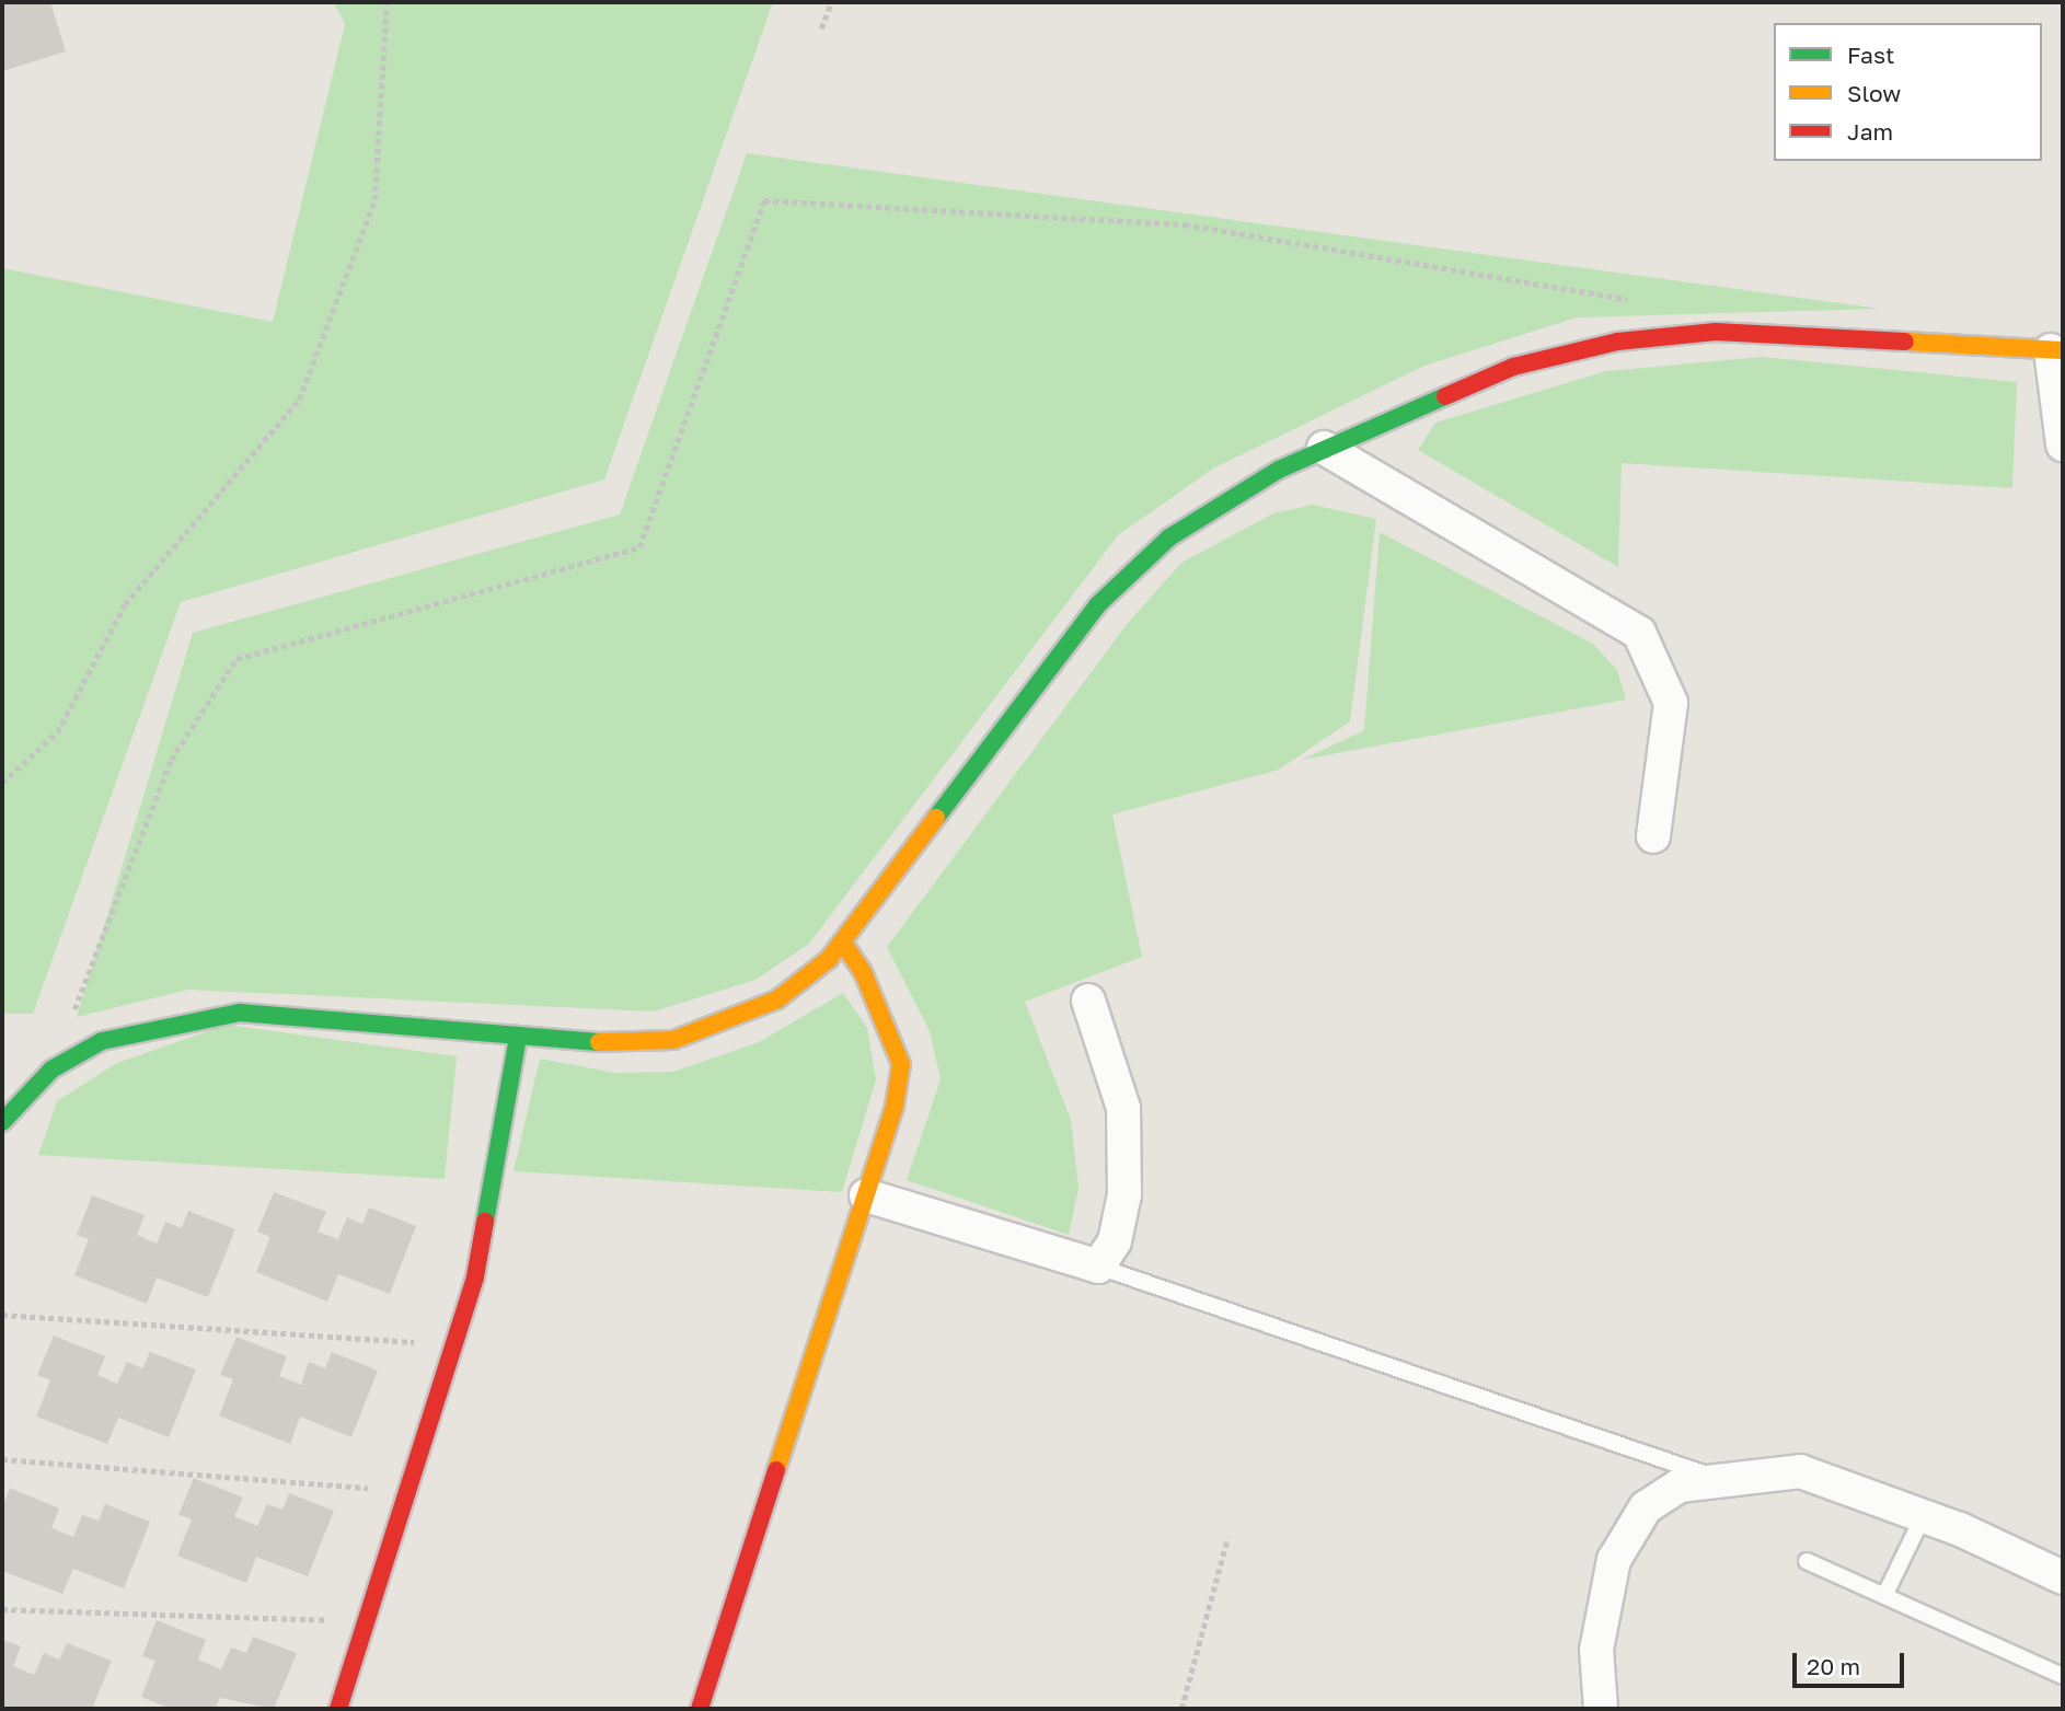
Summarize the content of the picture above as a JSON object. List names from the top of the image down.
{
  "legend": ["Fast", "Slow", "Jam"],
  "scale_bar": "20 m"
}
